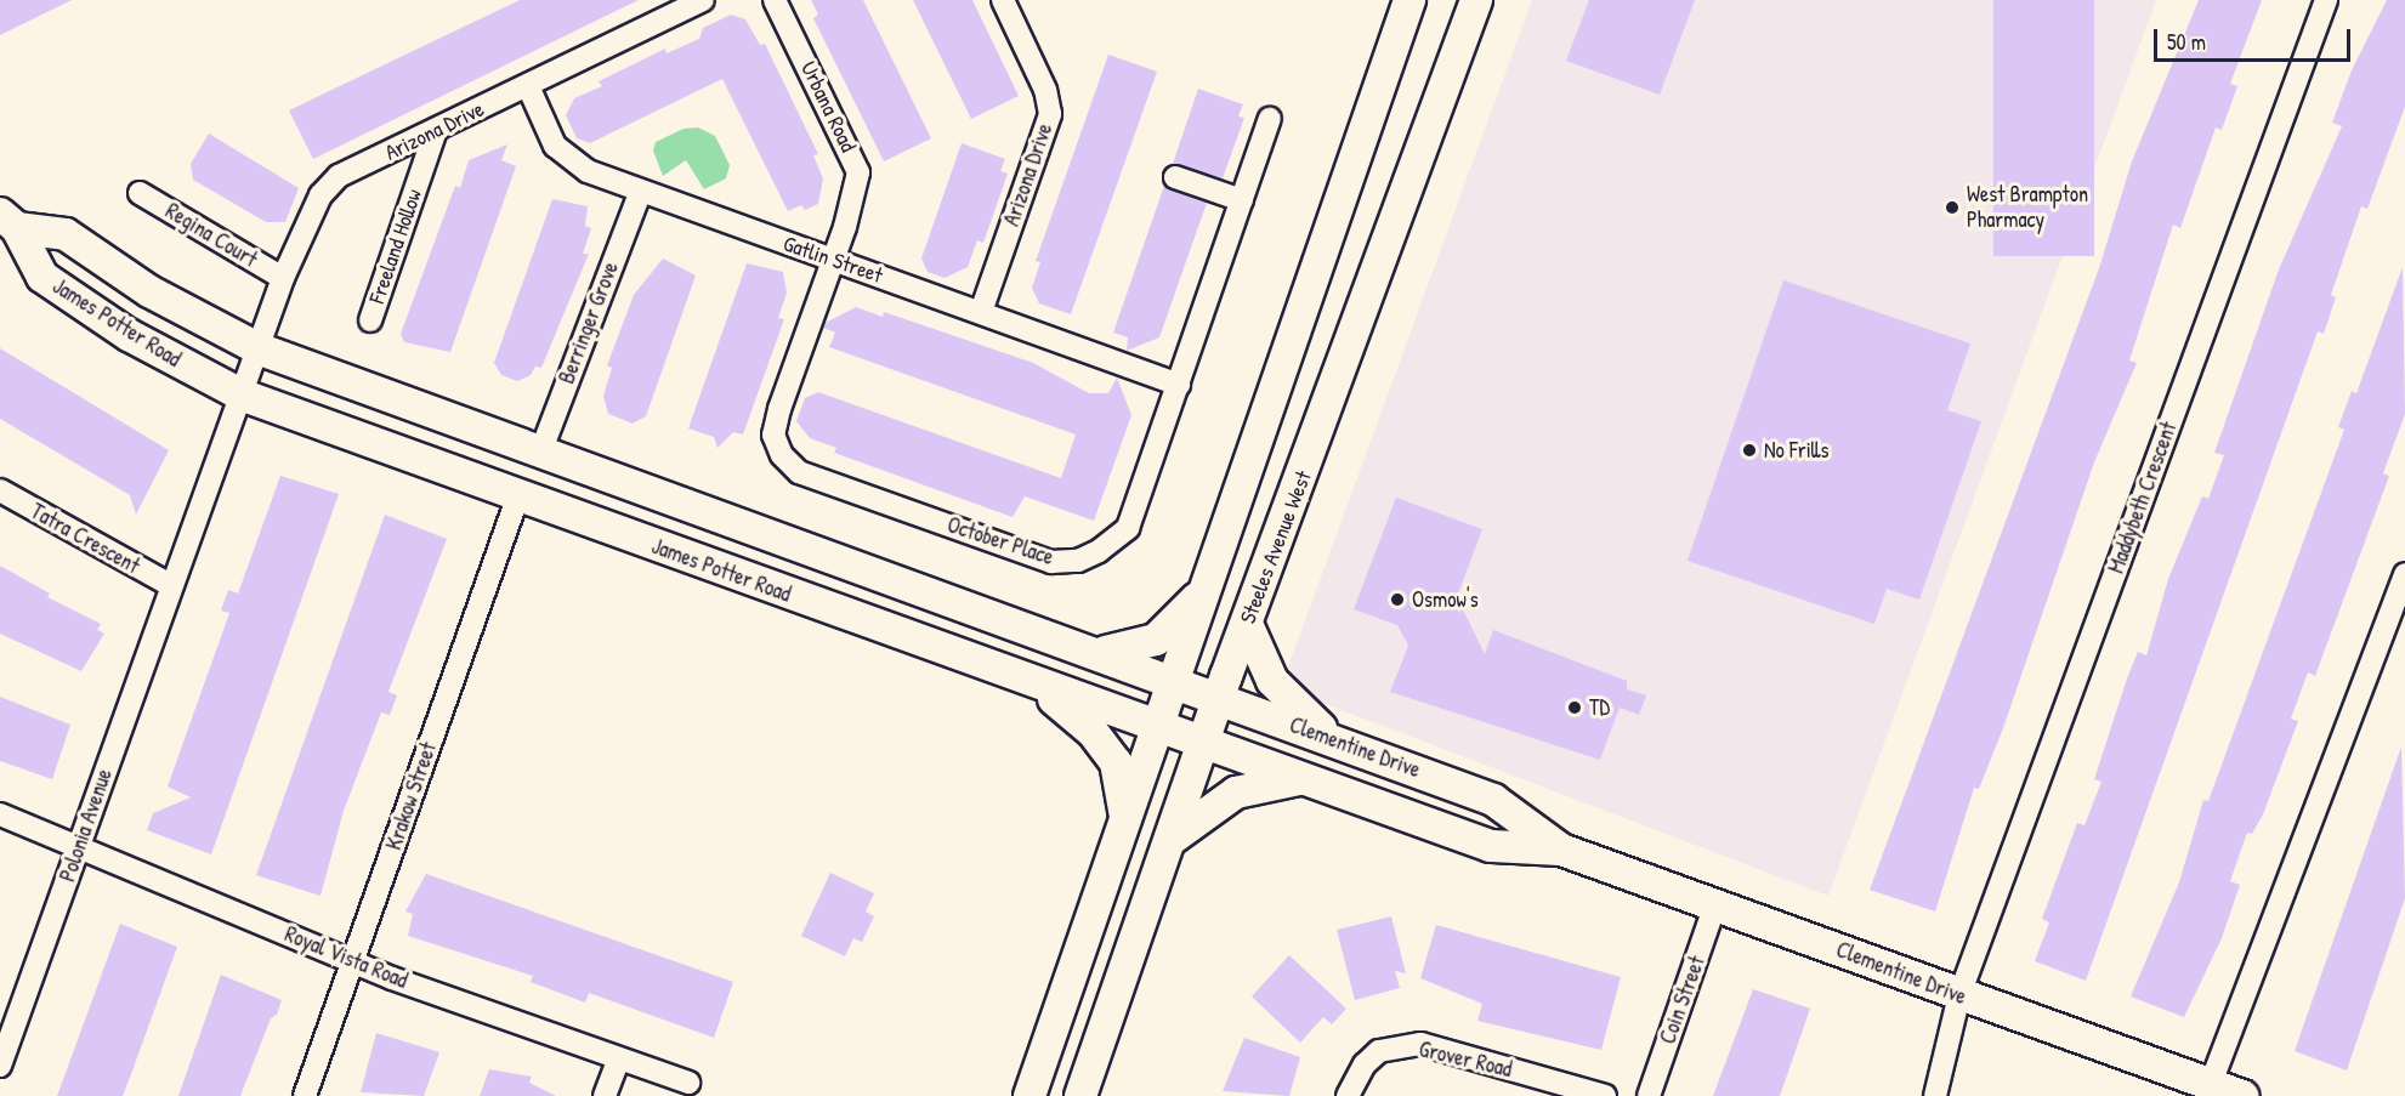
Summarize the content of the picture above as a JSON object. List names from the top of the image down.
{
  "streets": {
    "main road": ["James Potter Road", "Steeles Avenue West", "Clementine Drive"],
    "street": [
      "Urbana Road",
      "Arizona Drive",
      "Regina Court",
      "Freeland Hollow",
      "Gatlin Street",
      "Berringer Grove",
      "Maddybeth Crescent",
      "Tatra Crescent",
      "October Place",
      "Krakow Street",
      "Polonia Avenue",
      "Royal Vista Road",
      "Coin Street",
      "Grover Road"
    ]
  },
  "crossings": [
    ["Urbana Road", "Gatlin Street"],
    ["Urbana Road", "October Place"],
    ["Arizona Drive", "Regina Court"],
    ["Arizona Drive", "Freeland Hollow"],
    ["Arizona Drive", "Gatlin Street"],
    ["Arizona Drive", "James Potter Road"],
    ["Gatlin Street", "Berringer Grove"],
    ["Gatlin Street", "October Place"],
    ["James Potter Road", "Berringer Grove"],
    ["James Potter Road", "Steeles Avenue West"],
    ["James Potter Road", "Clementine Drive"],
    ["James Potter Road", "Krakow Street"],
    ["Maddybeth Crescent", "Clementine Drive"],
    ["Tatra Crescent", "Polonia Avenue"],
    ["Steeles Avenue West", "Clementine Drive"],
    ["Clementine Drive", "Coin Street"],
    ["Krakow Street", "Royal Vista Road"],
    ["Polonia Avenue", "Royal Vista Road"]
  ],
  "places": [
    "West Brampton Pharmacy",
    "No Frills",
    "Osmow's",
    "TD"
  ],
  "scale_bar": "50 m"
}
